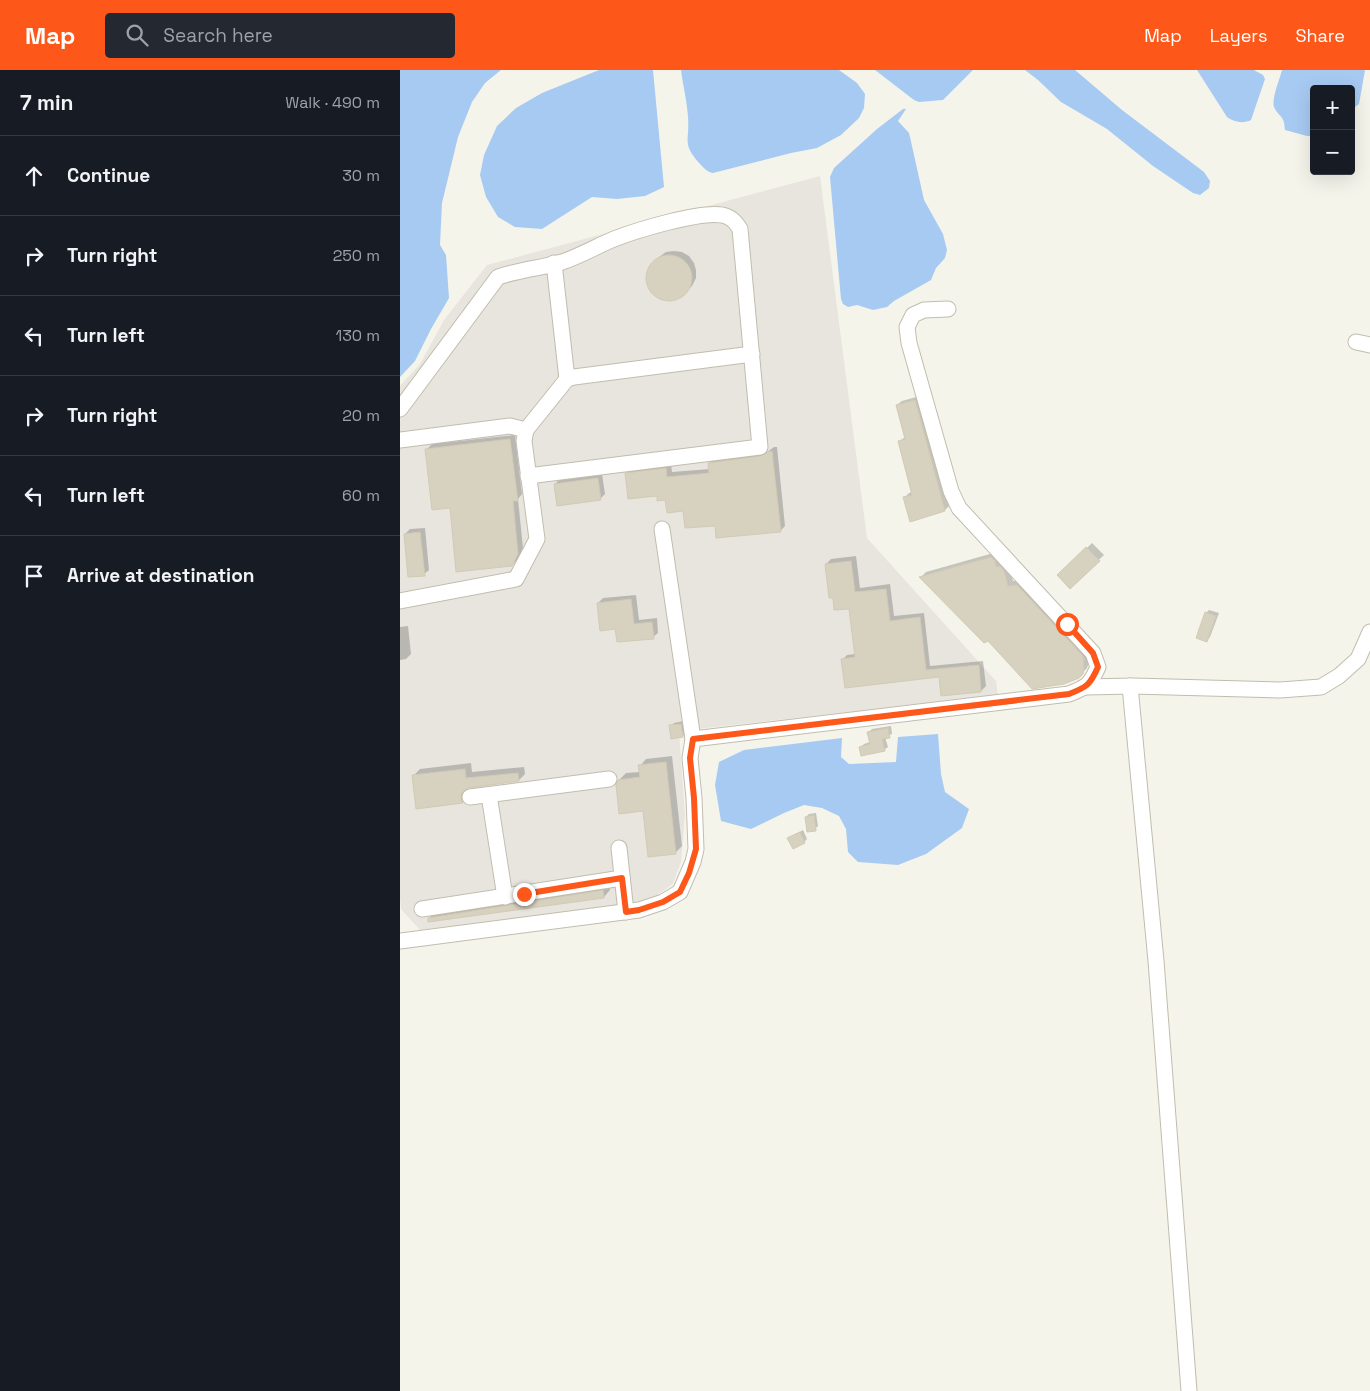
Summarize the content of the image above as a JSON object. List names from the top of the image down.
{
  "page": {
    "header": "Map",
    "search": "Search here",
    "nav": ["Map", "Layers", "Share"],
    "heading": ["7 min", "Walk · 490 m"],
    "map_buttons": ["+", "−"],
    "list": [
      ["Continue", "30 m"],
      ["Turn right", "250 m"],
      ["Turn left", "130 m"],
      ["Turn right", "20 m"],
      ["Turn left", "60 m"],
      "Arrive at destination"
    ]
  }
}
